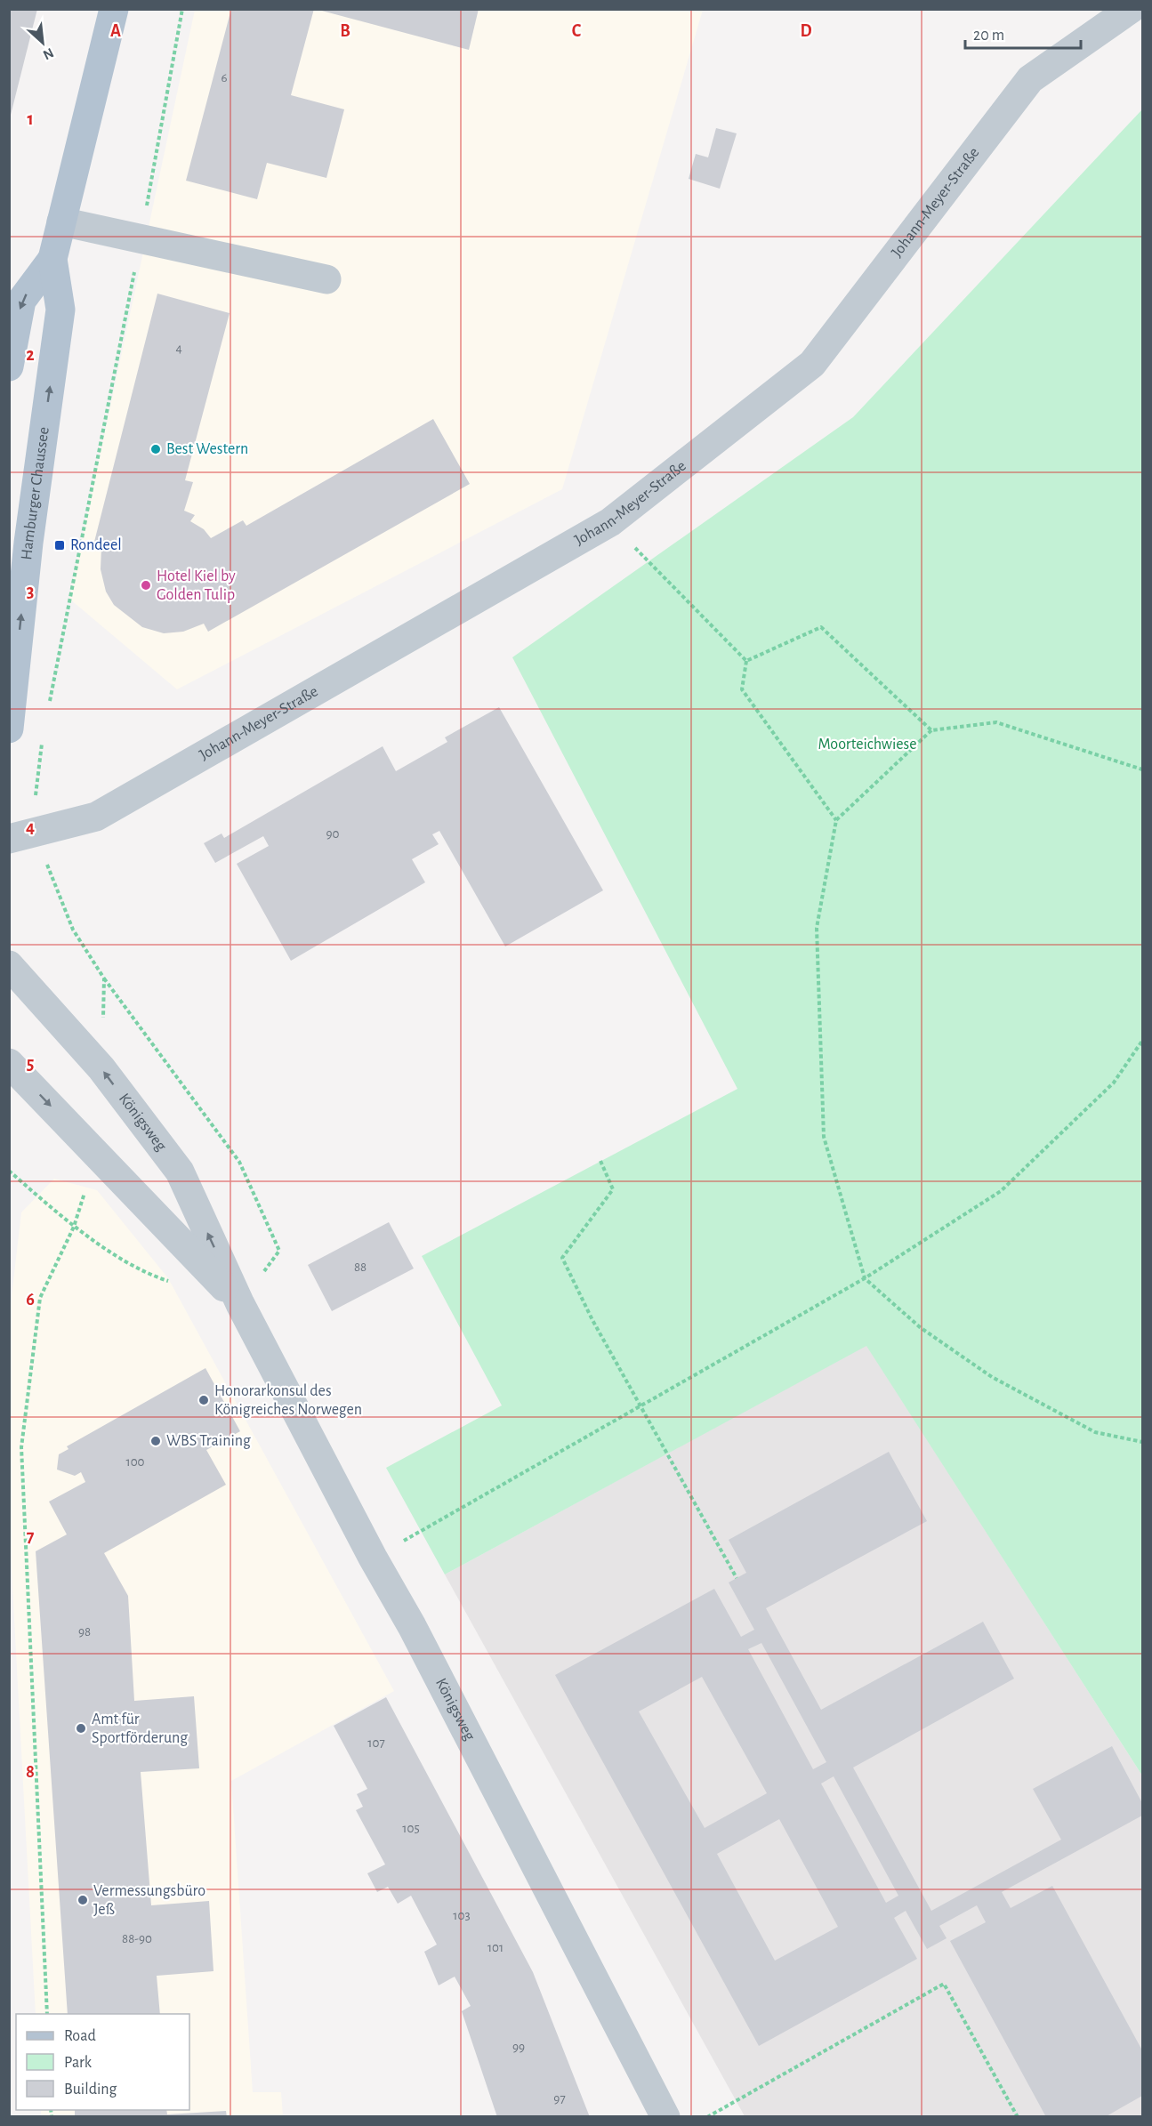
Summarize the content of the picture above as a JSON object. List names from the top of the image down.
{
  "streets": {
    "main road": ["Hamburger Chaussee"],
    "street": ["Johann-Meyer-Straße", "Königsweg"]
  },
  "parks": ["Moorteichwiese"],
  "places": {
    "other": [
      "Best Western",
      "Hotel Kiel by Golden Tulip",
      "Honorarkonsul des Königreiches Norwegen",
      "WBS Training",
      "Amt für Sportförderung",
      "Vermessungsbüro Jeß"
    ],
    "transit": ["Rondeel"]
  },
  "house_numbers": [
    "6",
    "4",
    "90",
    "88",
    "100",
    "98",
    "107",
    "105",
    "103",
    "88-90",
    "101",
    "99",
    "97"
  ],
  "legend": ["Road", "Park", "Building"],
  "scale_bar": "20 m",
  "north": "bottom right",
  "grid": {
    "columns": [
      "A",
      "B",
      "C",
      "D"
    ],
    "rows": [
      "1",
      "2",
      "3",
      "4",
      "5",
      "6",
      "7",
      "8"
    ]
  }
}
